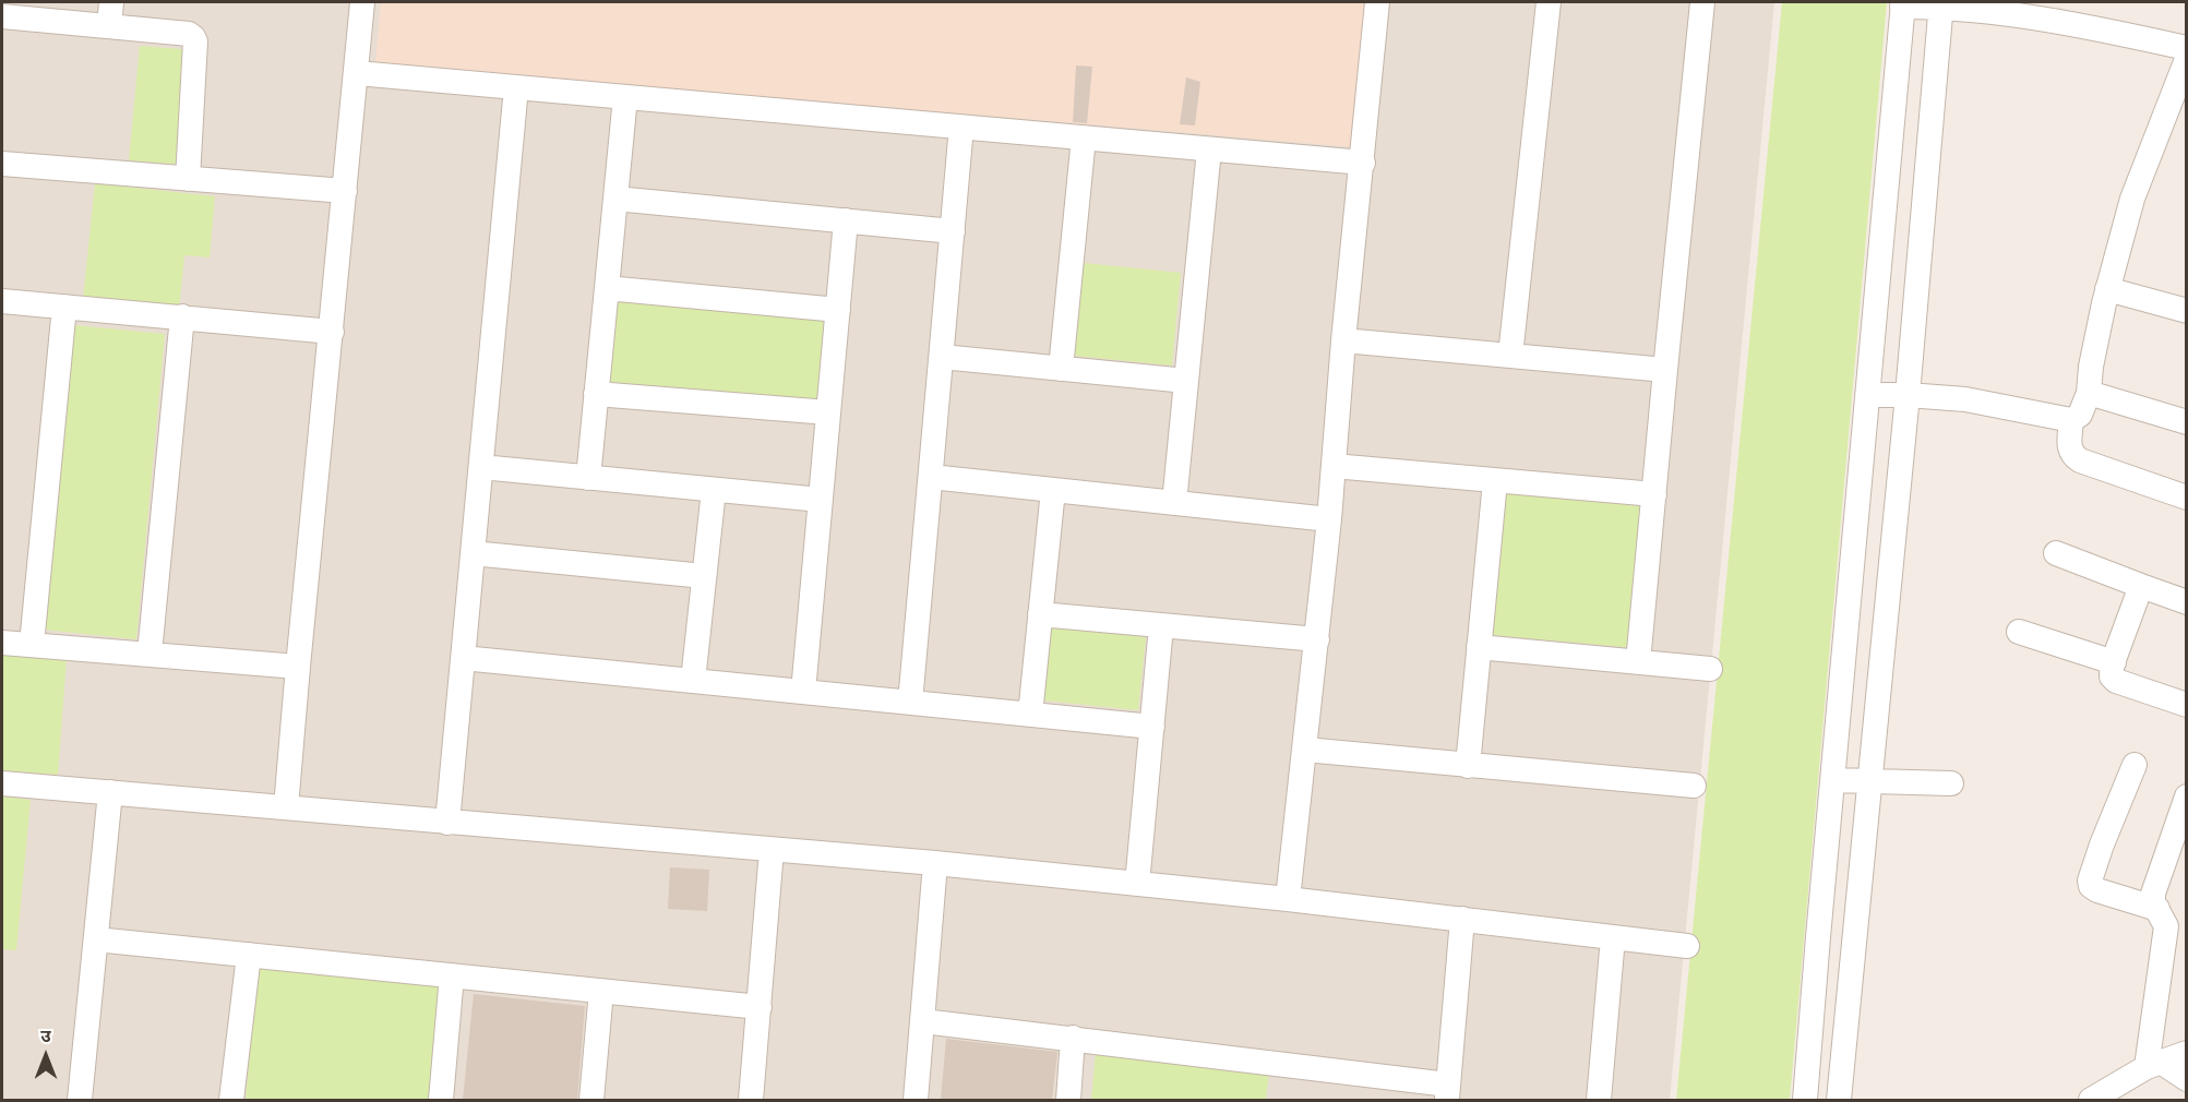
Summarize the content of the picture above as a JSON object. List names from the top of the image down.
{
  "north": "top"
}
